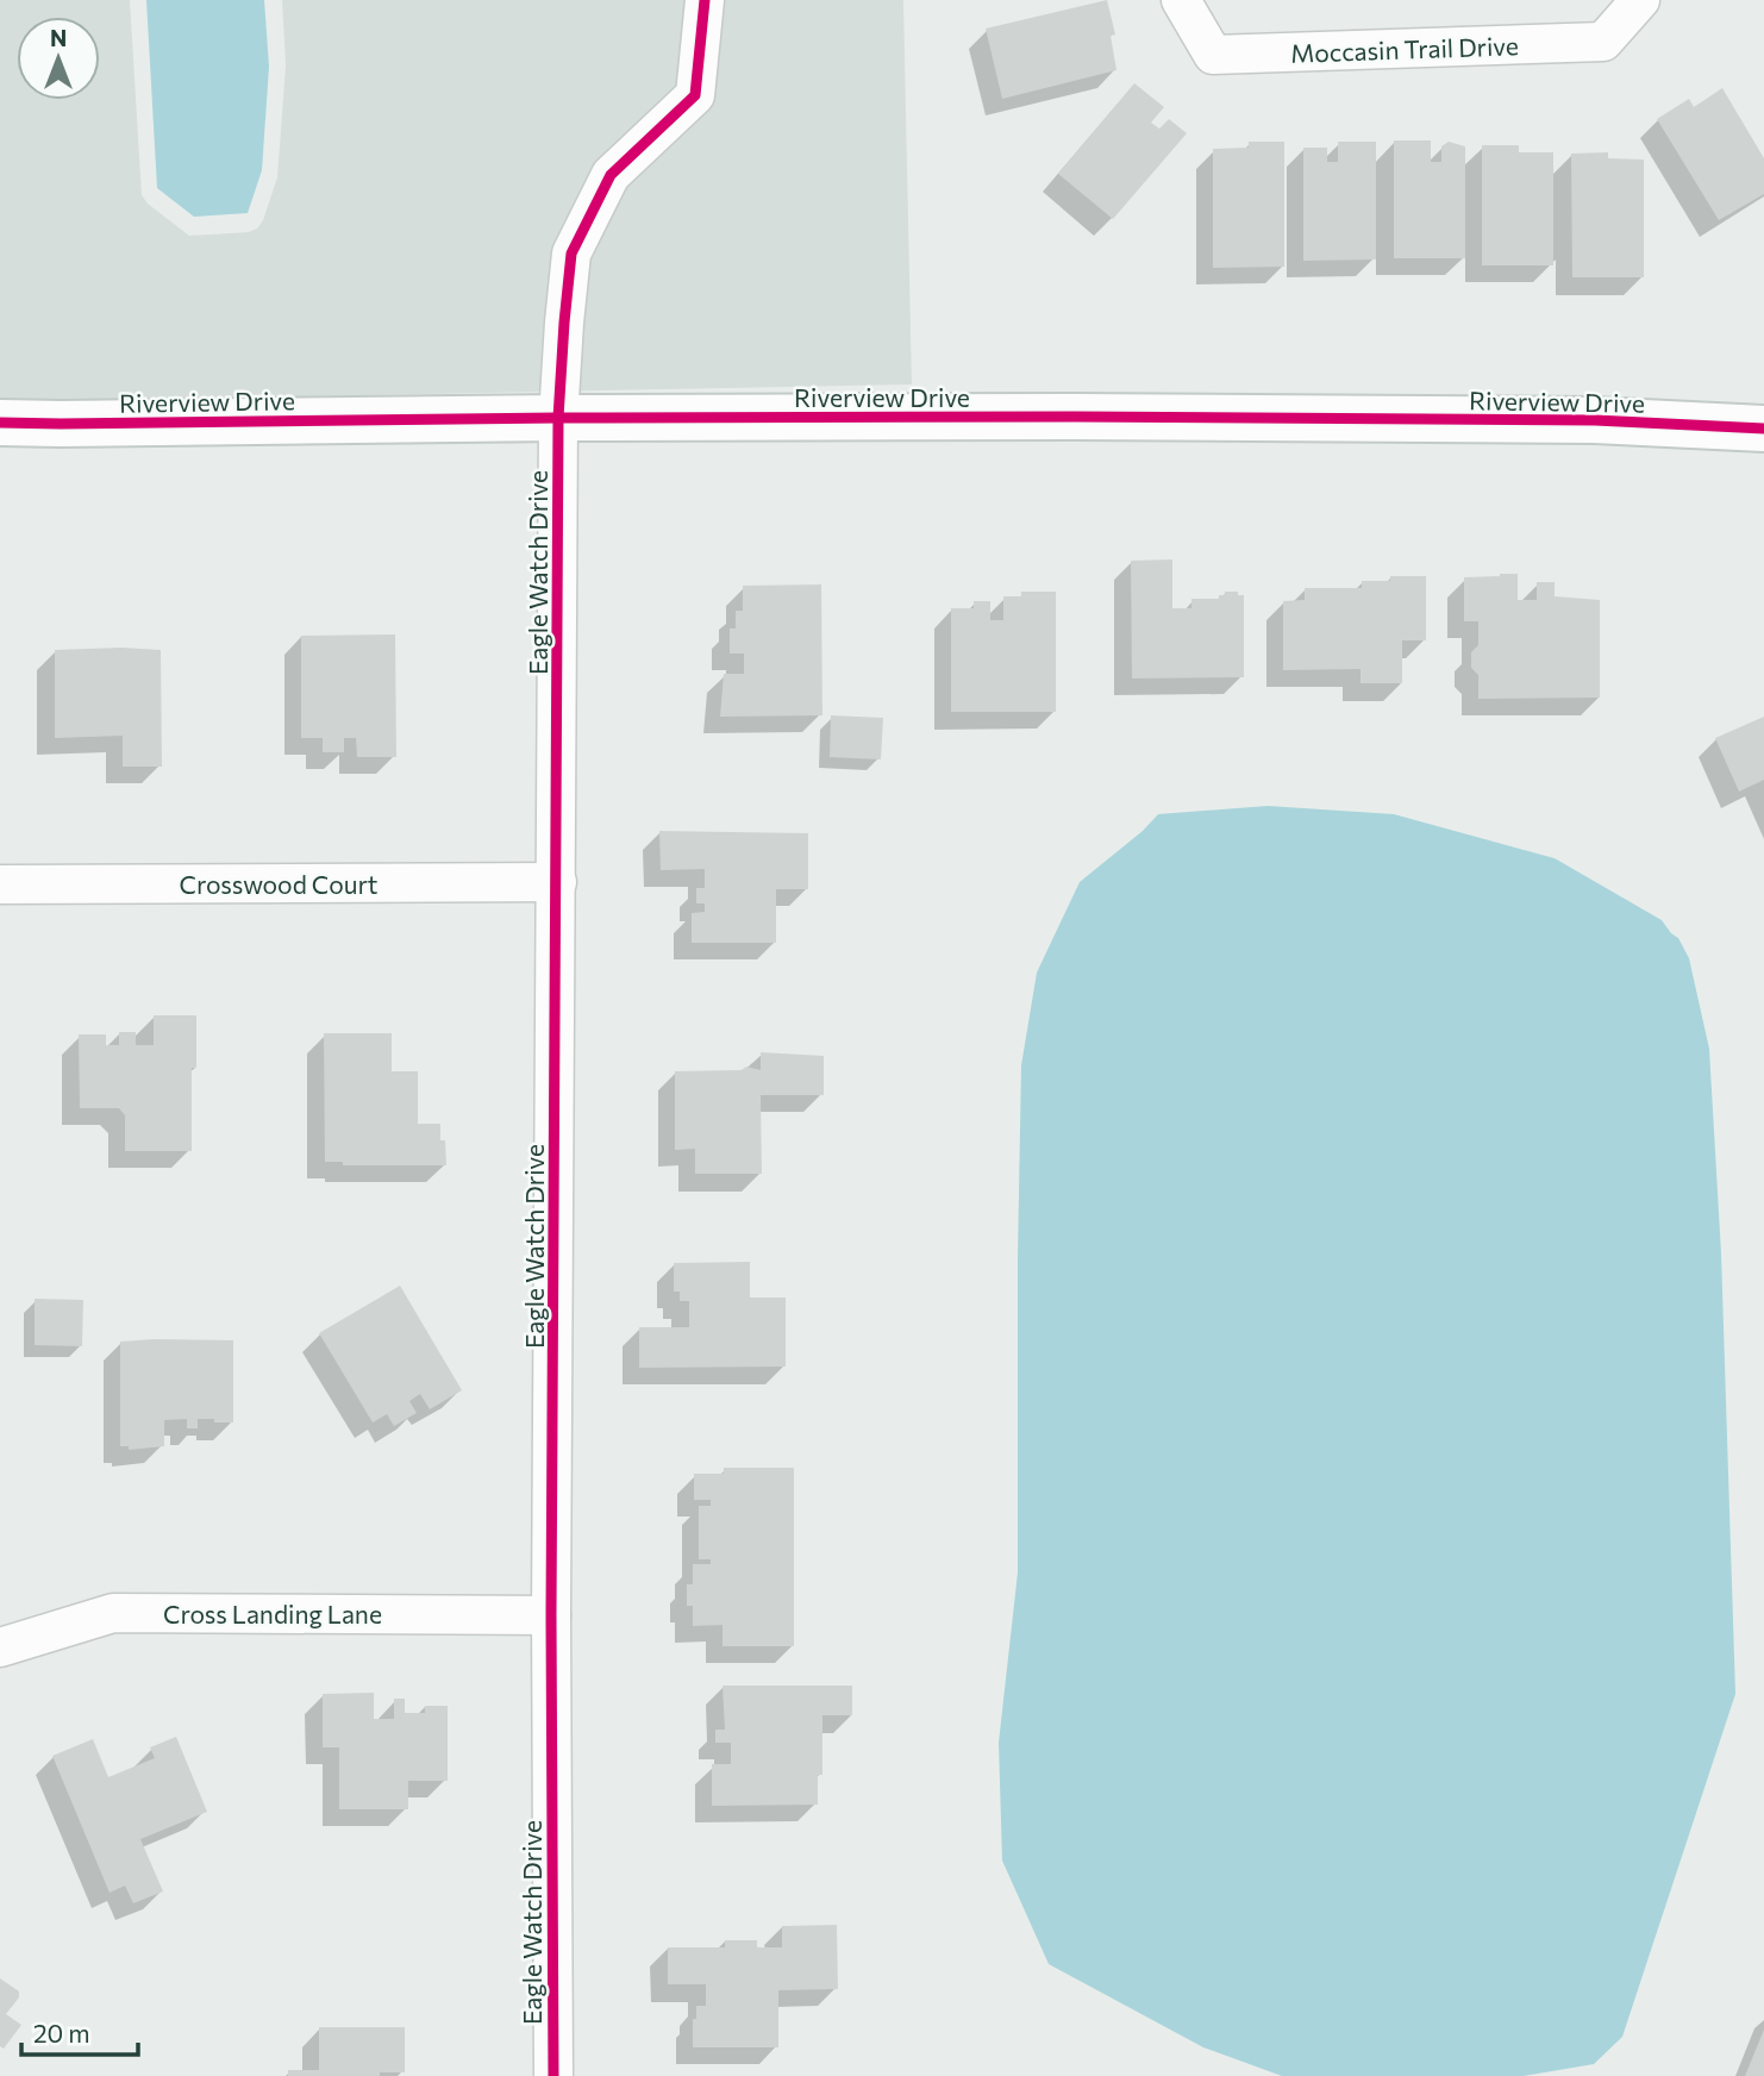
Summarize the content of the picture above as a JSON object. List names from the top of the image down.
{
  "streets": {
    "street": [
      "Moccasin Trail Drive",
      "Riverview Drive",
      "Eagle Watch Drive",
      "Crosswood Court",
      "Cross Landing Lane"
    ]
  },
  "crossings": [
    ["Riverview Drive", "Eagle Watch Drive"],
    ["Eagle Watch Drive", "Crosswood Court"],
    ["Eagle Watch Drive", "Cross Landing Lane"]
  ],
  "scale_bar": "20 m",
  "north": "top"
}
